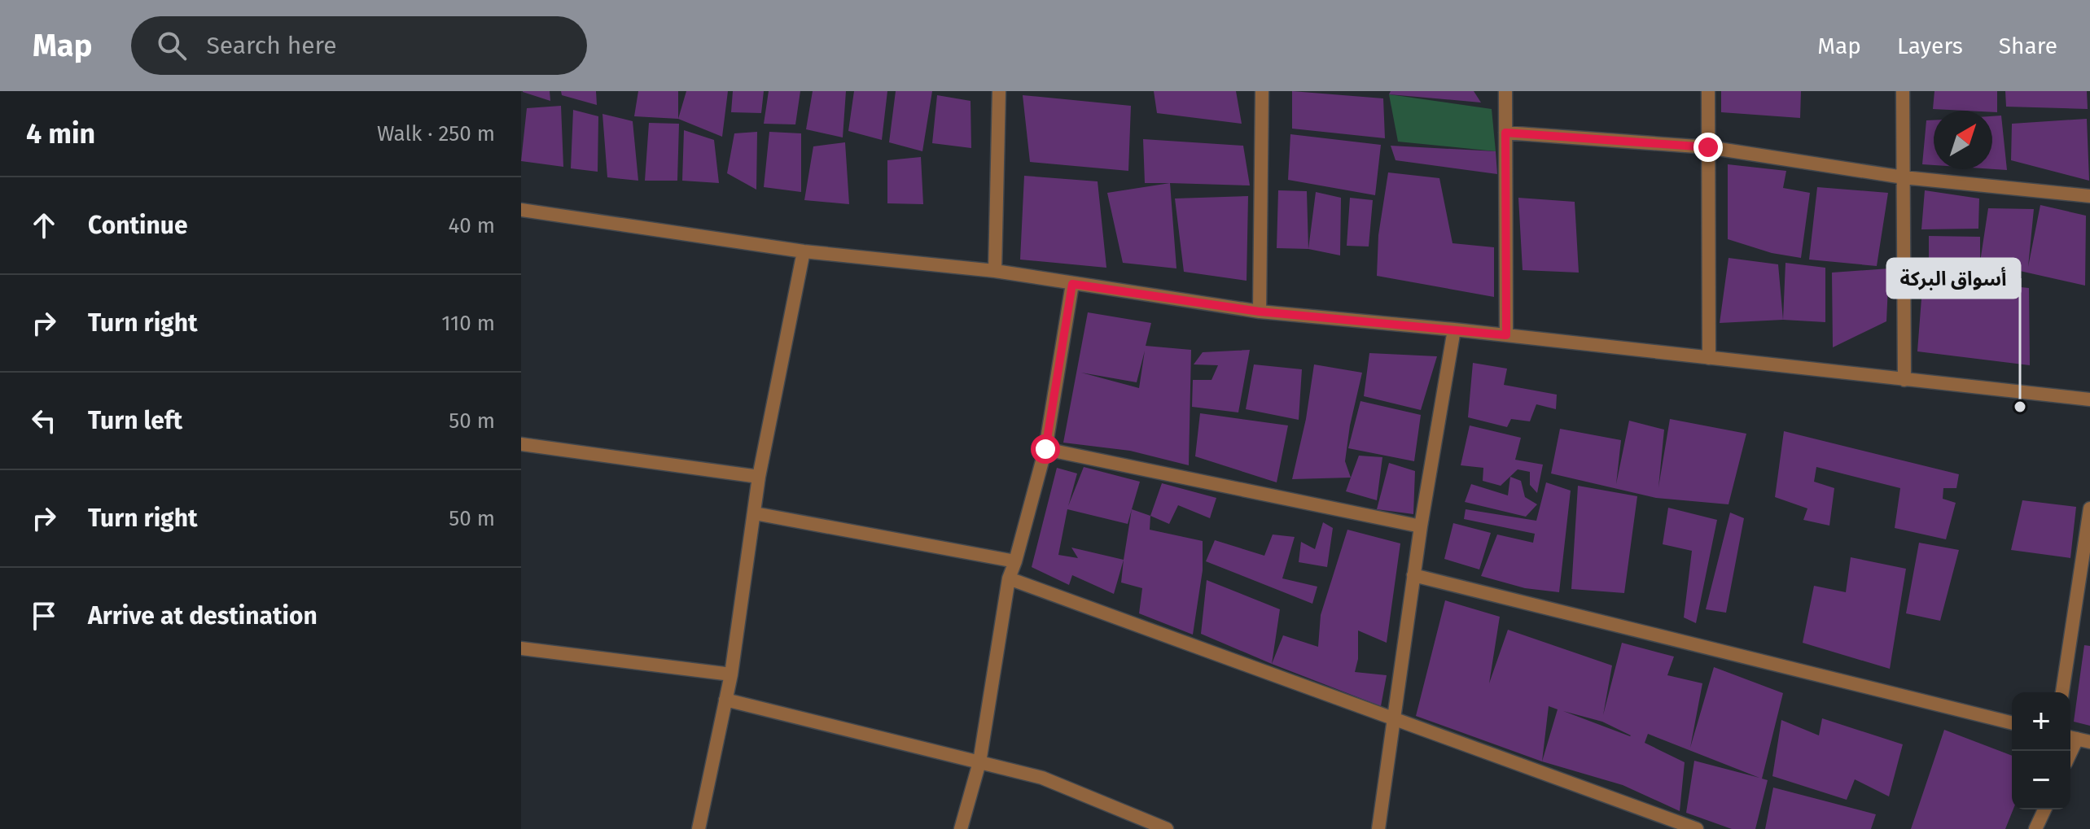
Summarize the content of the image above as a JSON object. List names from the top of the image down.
{
  "places": ["أسواق البركة"],
  "north": "top right",
  "page": {
    "header": "Map",
    "search": "Search here",
    "nav": ["Map", "Layers", "Share"],
    "heading": ["4 min", "Walk · 250 m"],
    "list": [
      ["Continue", "40 m"],
      ["Turn right", "110 m"],
      ["Turn left", "50 m"],
      ["Turn right", "50 m"],
      "Arrive at destination"
    ],
    "map_buttons": ["+", "−"]
  }
}
